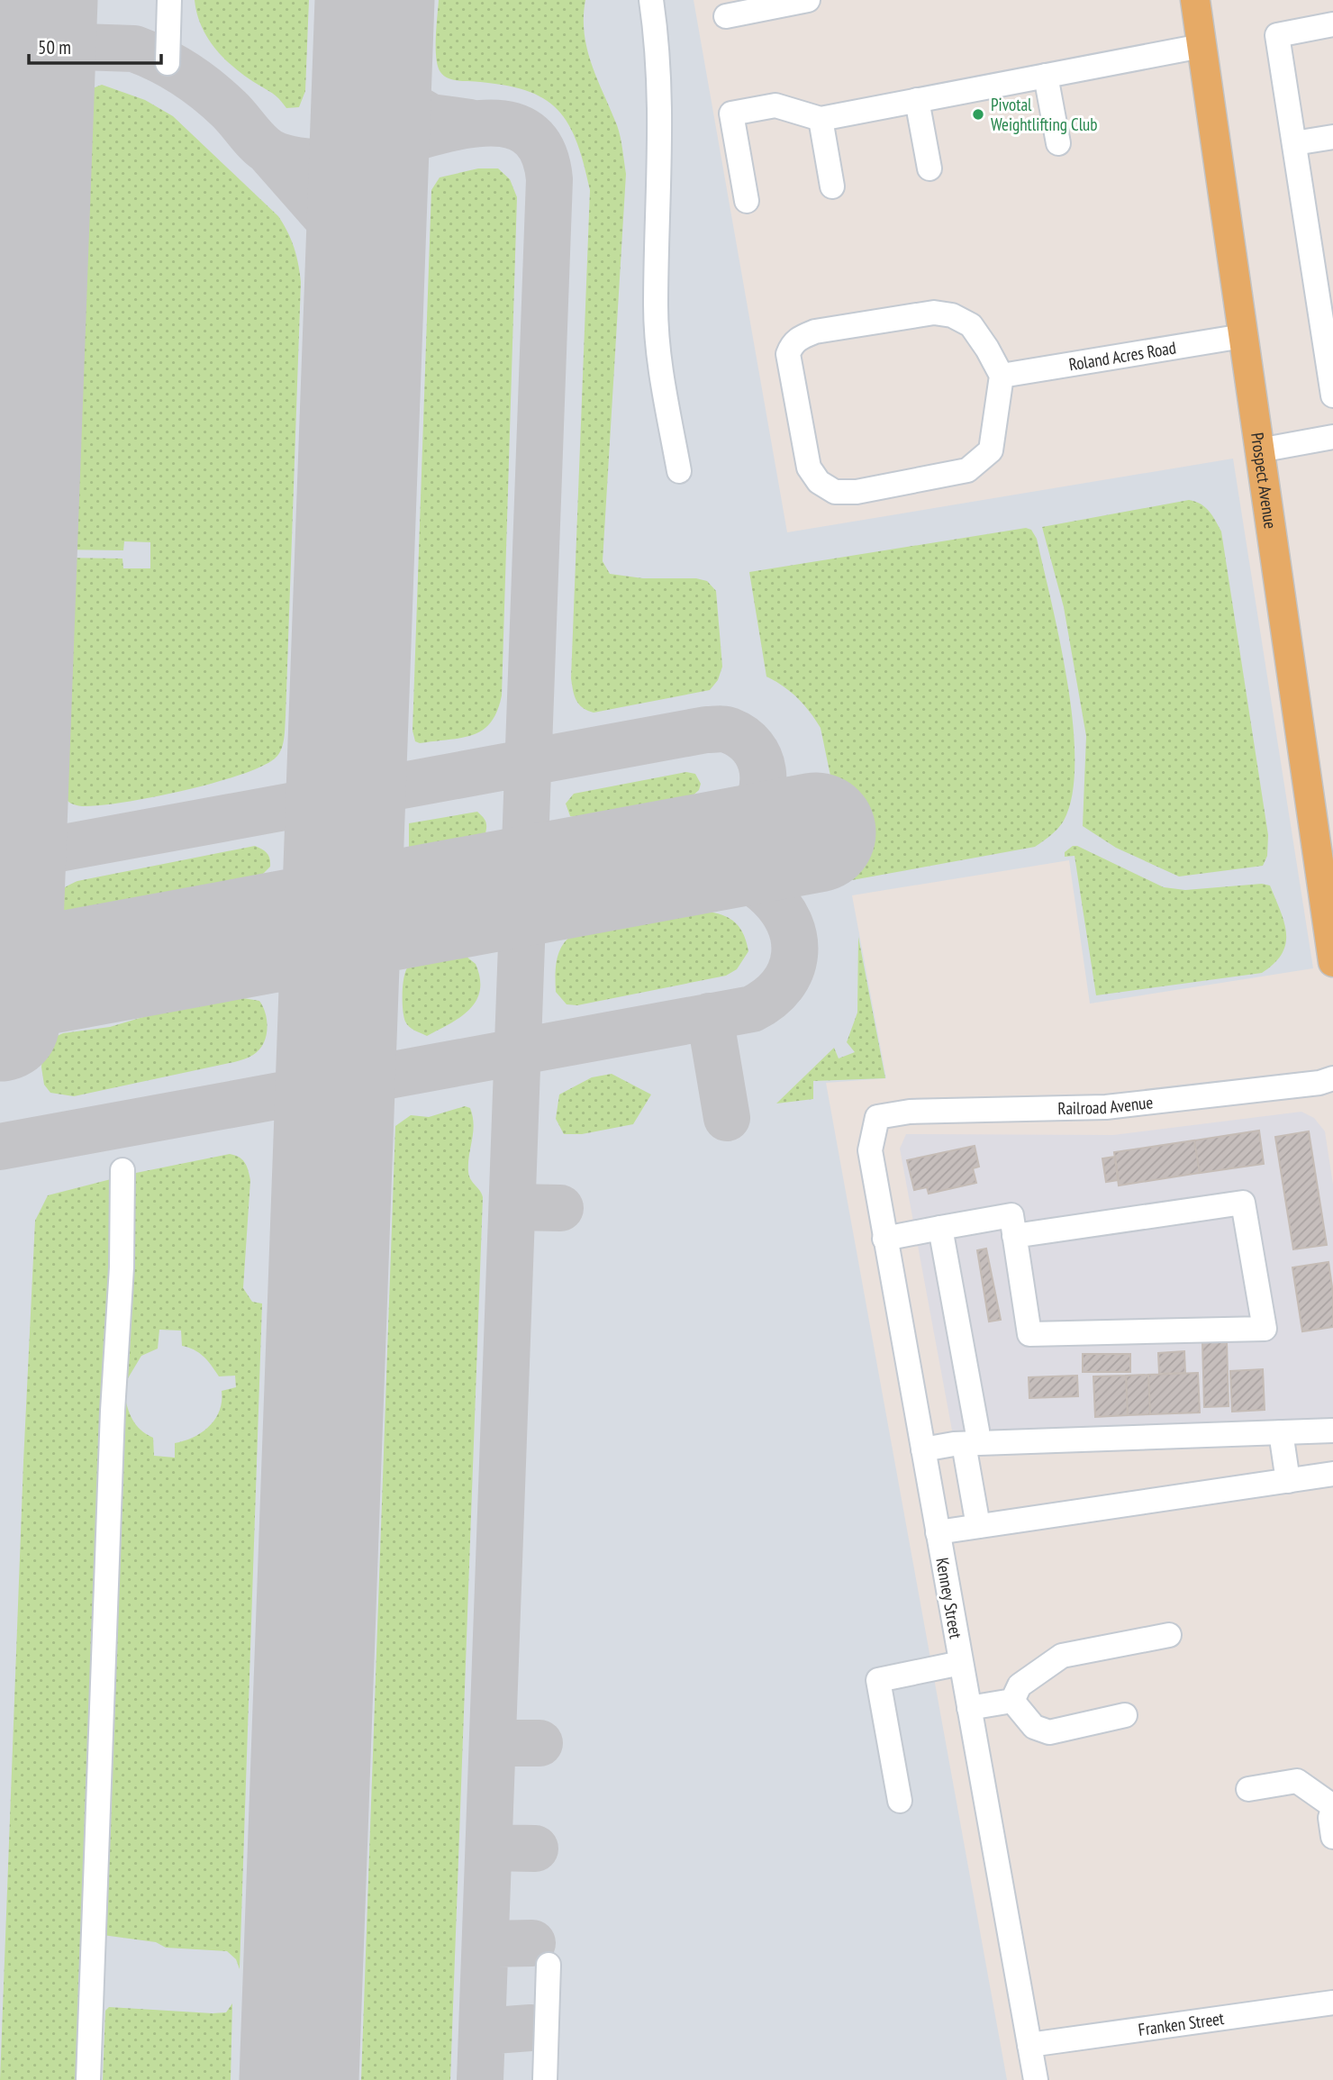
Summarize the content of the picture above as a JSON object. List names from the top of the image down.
{
  "streets": {
    "main road": ["Prospect Avenue"],
    "street": [
      "Roland Acres Road",
      "Railroad Avenue",
      "Kenney Street",
      "Franken Street"
    ]
  },
  "crossings": [
    ["Roland Acres Road", "Prospect Avenue"],
    ["Railroad Avenue", "Kenney Street"],
    ["Kenney Street", "Franken Street"]
  ],
  "places": ["Pivotal Weightlifting Club"],
  "scale_bar": "50 m"
}
